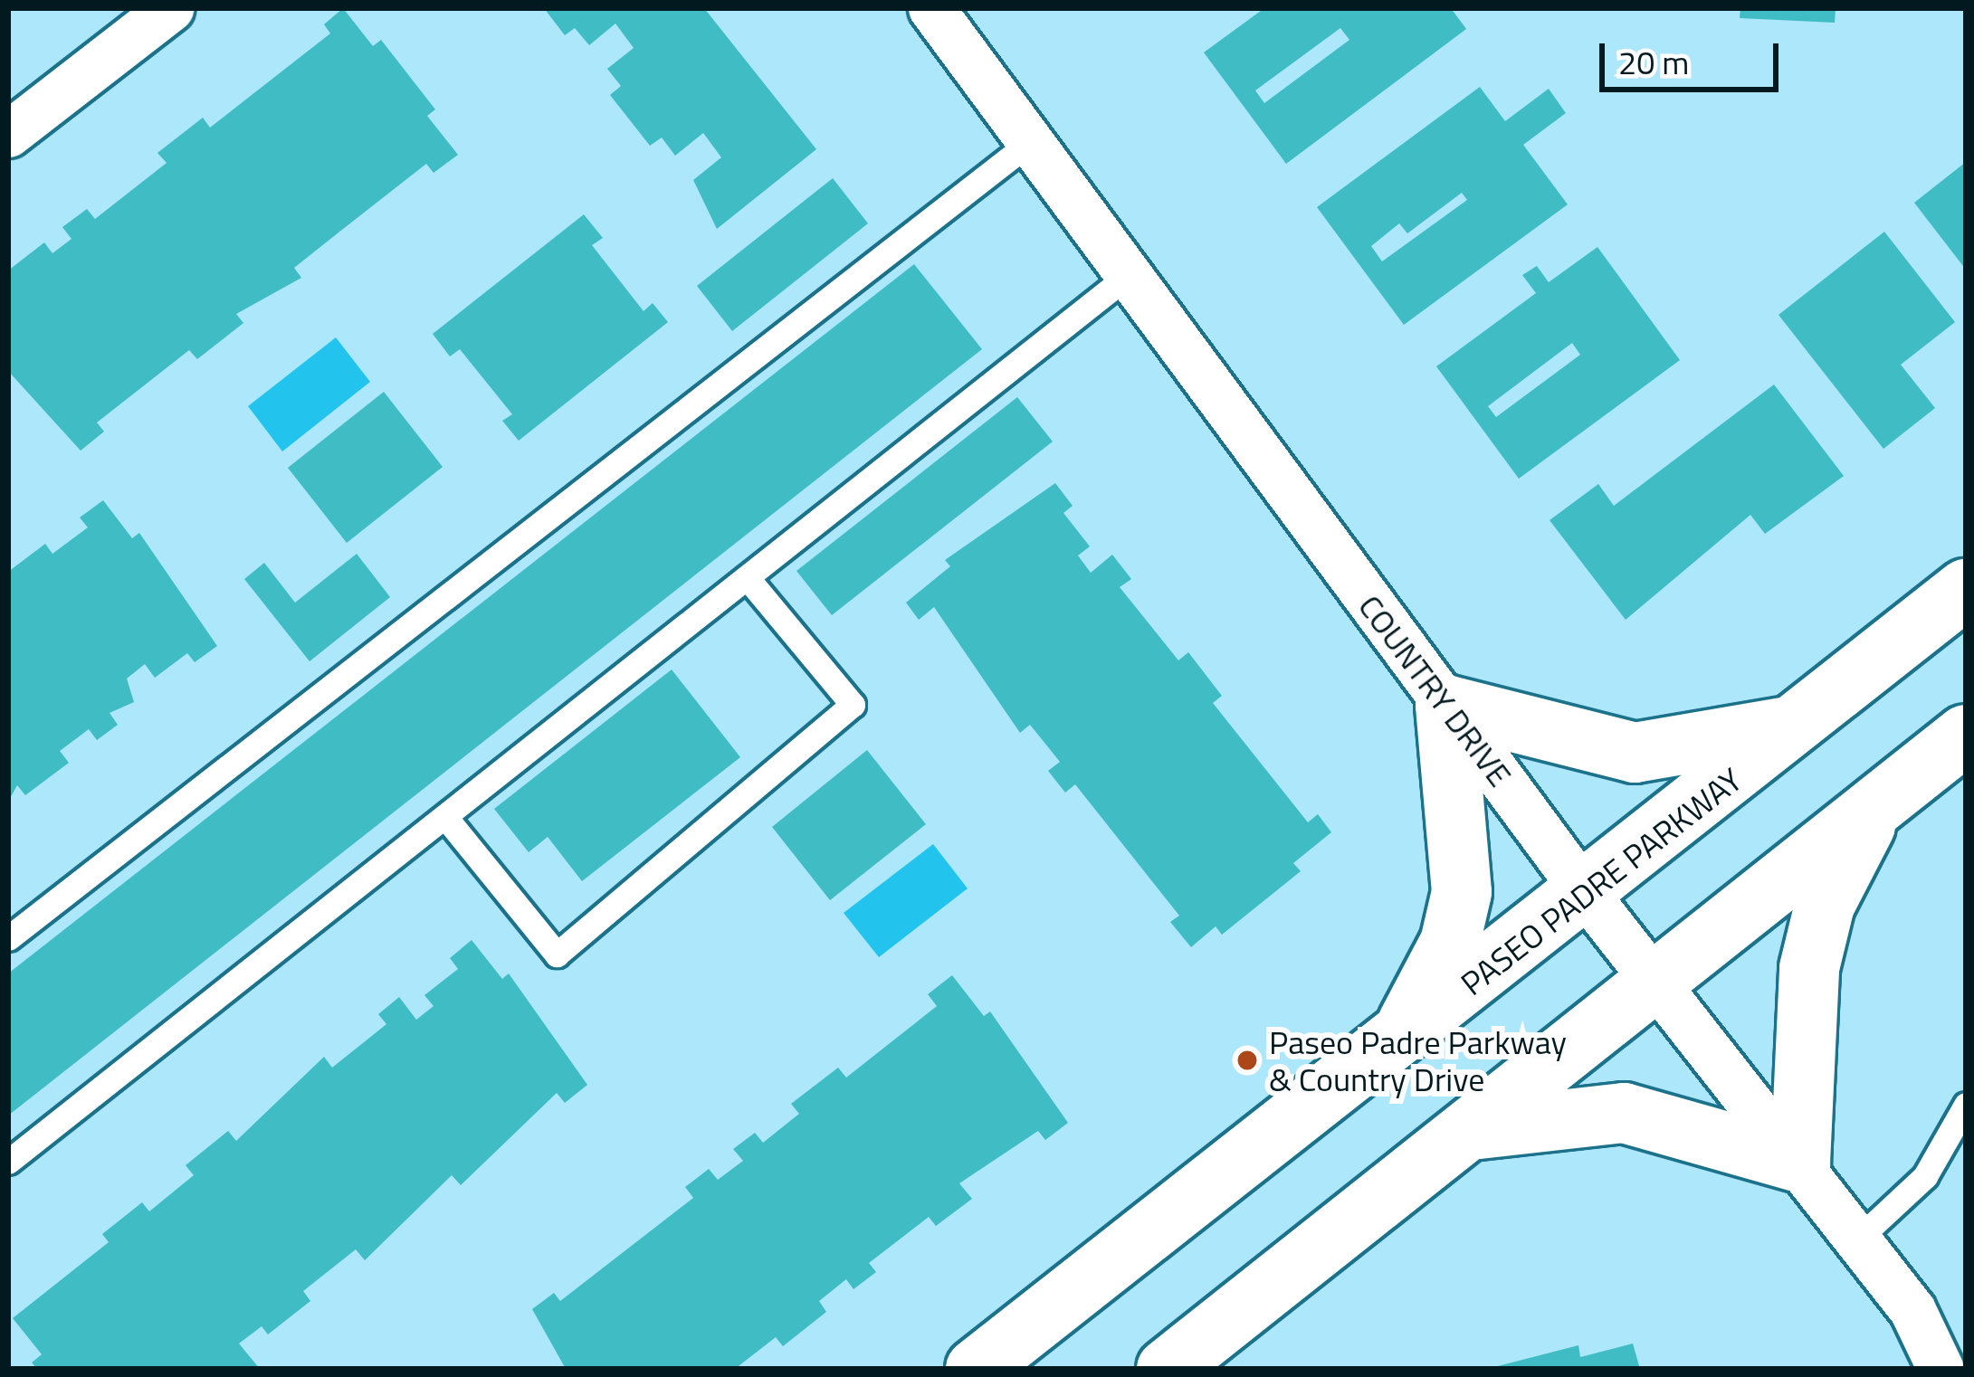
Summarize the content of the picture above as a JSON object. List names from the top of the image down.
{
  "streets": {
    "main road": ["PASEO PADRE PARKWAY"],
    "street": ["COUNTRY DRIVE"]
  },
  "crossings": [
    ["COUNTRY DRIVE", "PASEO PADRE PARKWAY"]
  ],
  "places": ["Paseo Padre Parkway & Country Drive"],
  "scale_bar": "20 m"
}
